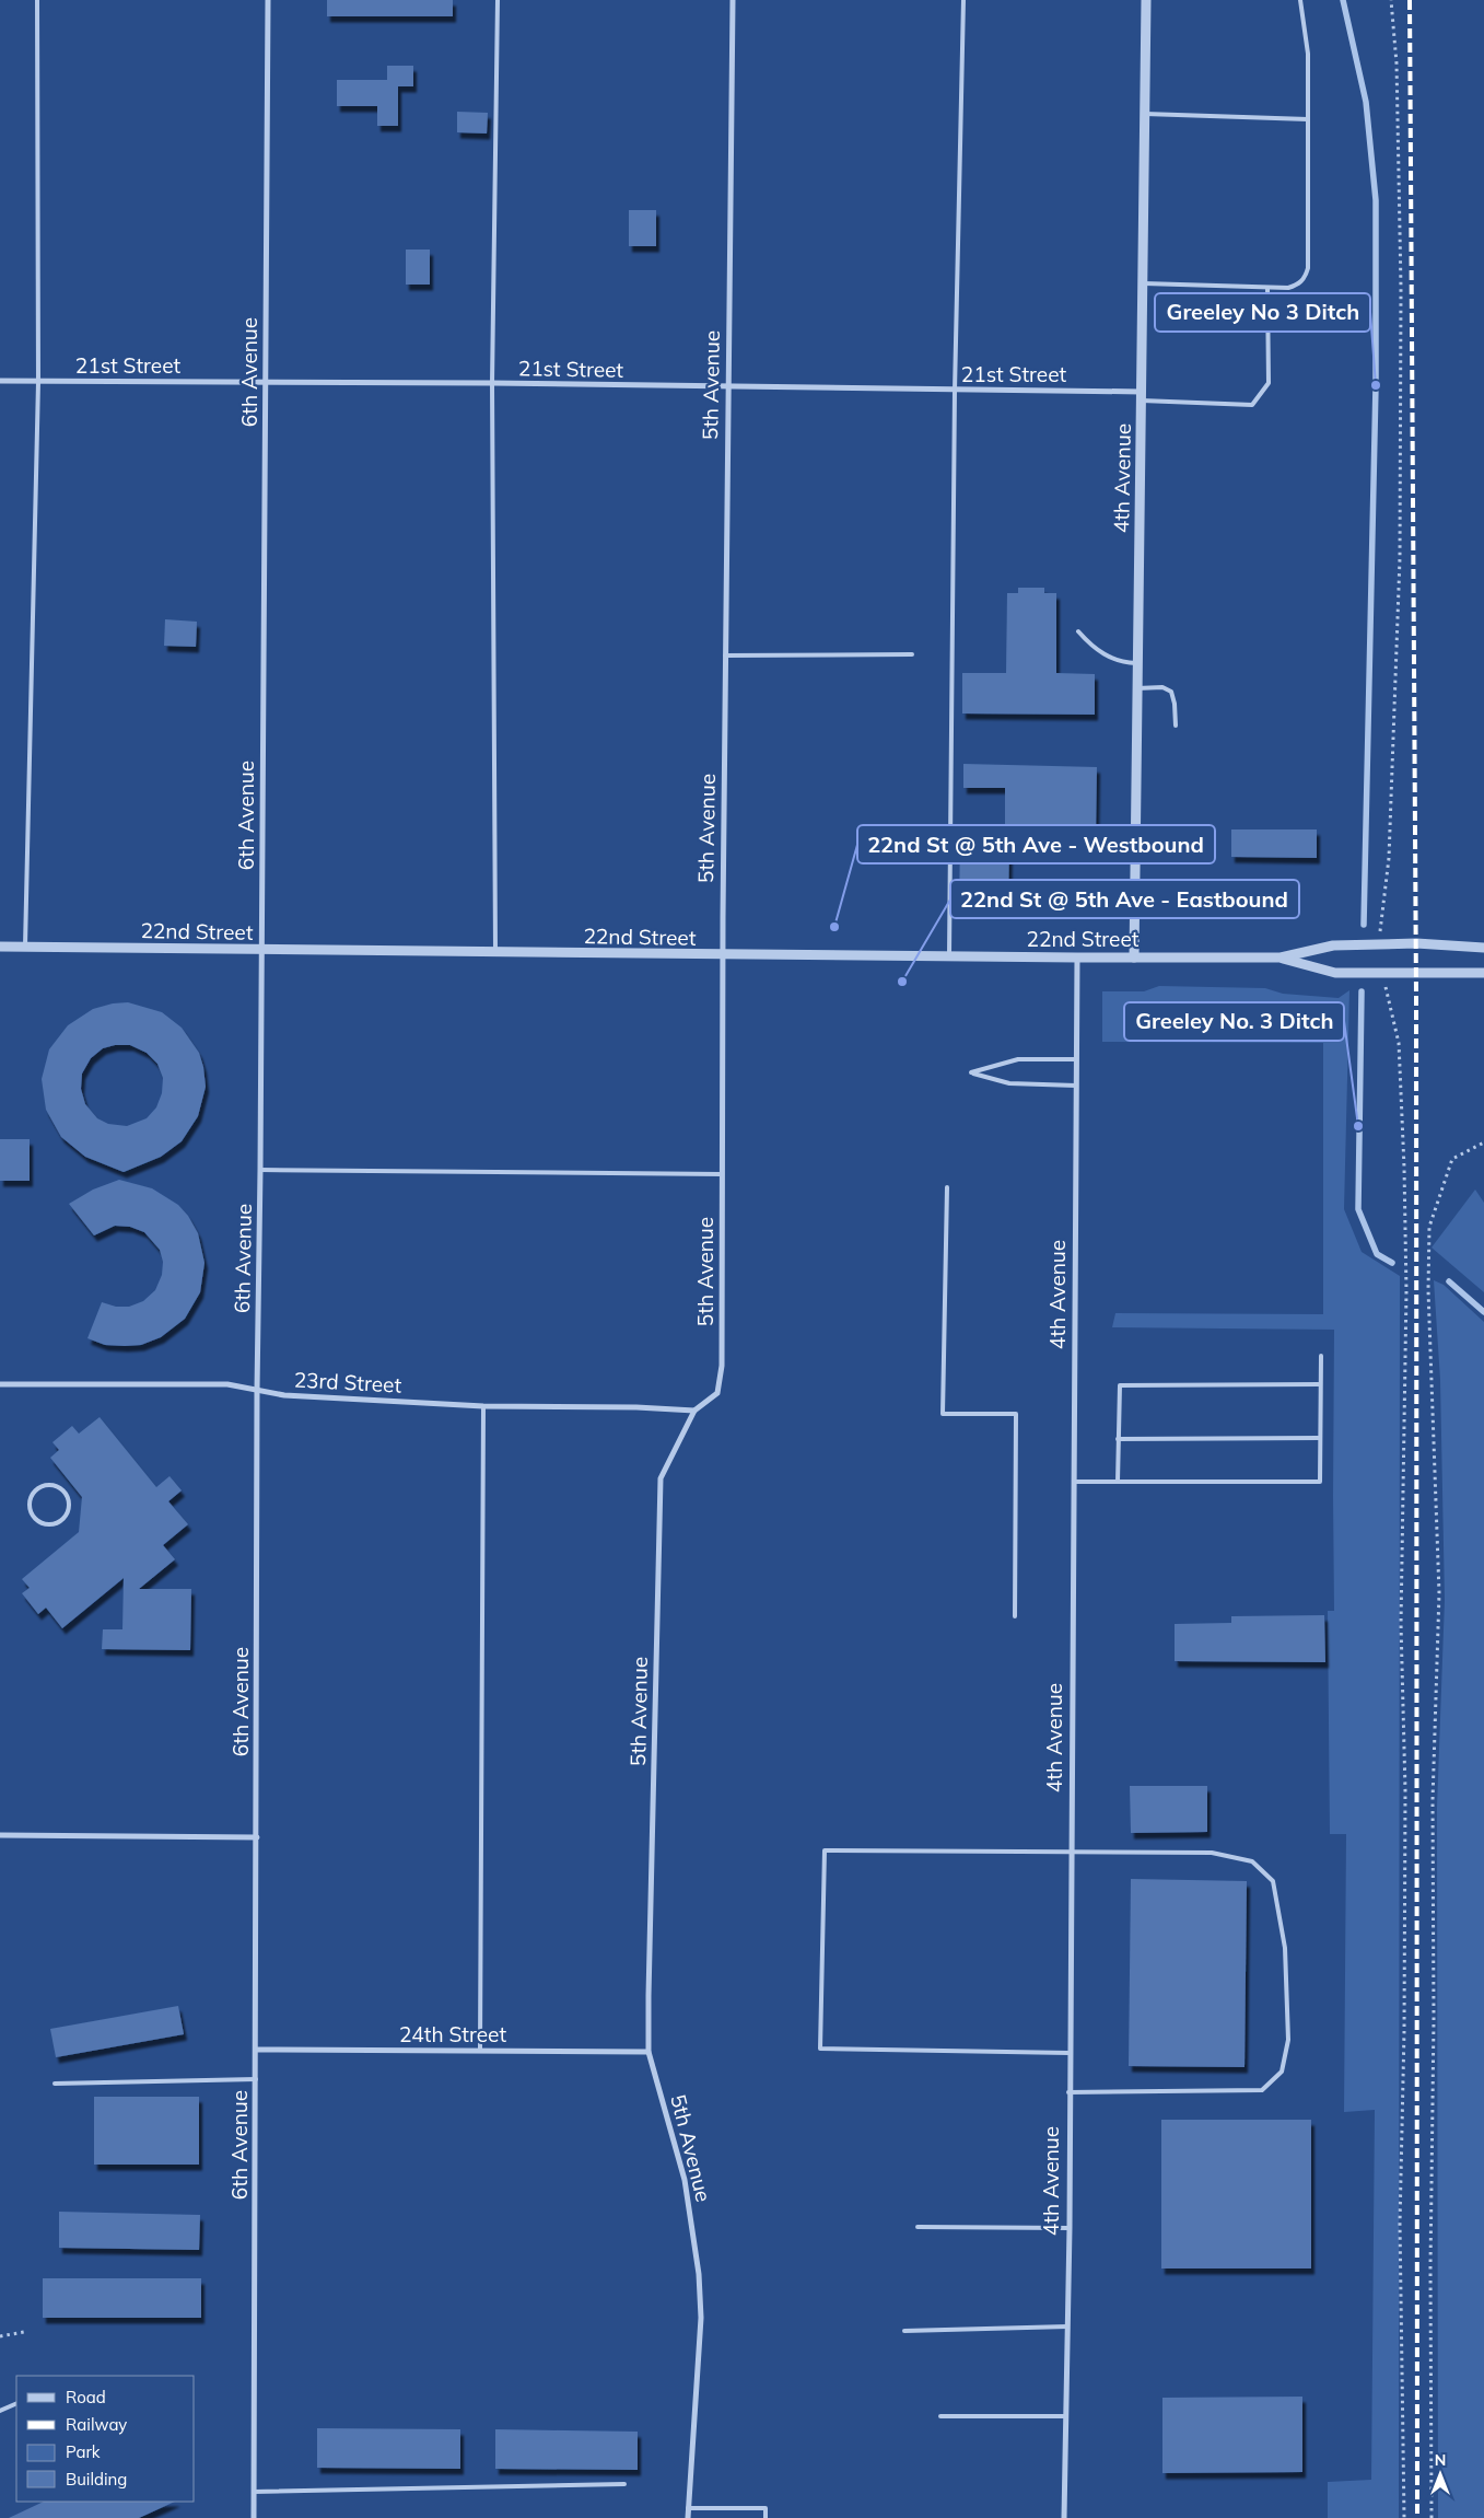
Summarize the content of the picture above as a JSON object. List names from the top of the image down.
{
  "streets": {
    "street": [
      "21st Street",
      "6th Avenue",
      "5th Avenue",
      "4th Avenue",
      "22nd Street",
      "23rd Street",
      "24th Street"
    ]
  },
  "crossings": [
    ["21st Street", "6th Avenue"],
    ["21st Street", "5th Avenue"],
    ["21st Street", "4th Avenue"],
    ["6th Avenue", "22nd Street"],
    ["6th Avenue", "23rd Street"],
    ["6th Avenue", "24th Street"],
    ["5th Avenue", "22nd Street"],
    ["5th Avenue", "23rd Street"],
    ["5th Avenue", "24th Street"],
    ["4th Avenue", "22nd Street"]
  ],
  "places": [
    "Greeley No 3 Ditch",
    "22nd St @ 5th Ave - Westbound",
    "22nd St @ 5th Ave - Eastbound",
    "Greeley No. 3 Ditch"
  ],
  "legend": [
    "Road",
    "Railway",
    "Park",
    "Building"
  ],
  "north": "top"
}
